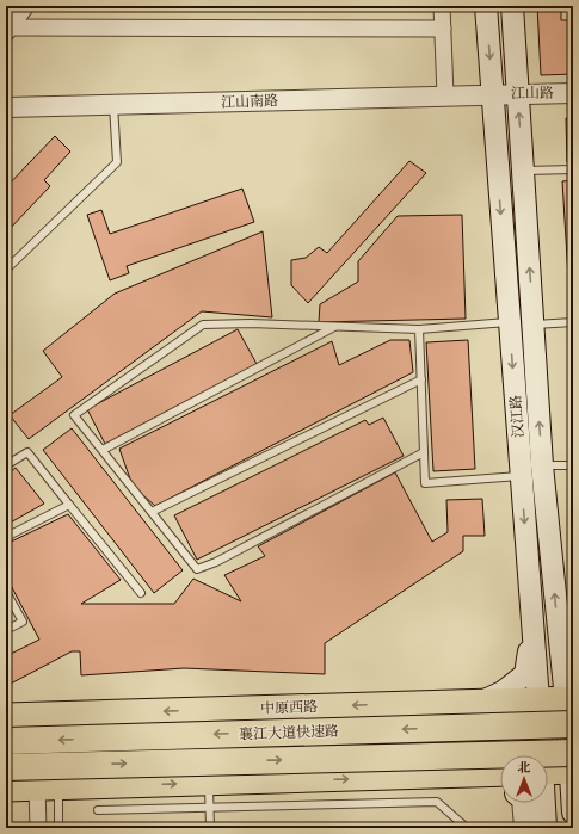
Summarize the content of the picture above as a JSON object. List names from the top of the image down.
{
  "streets": {
    "highway": ["襄江大道快速路"],
    "main road": ["汉江路", "中原西路"],
    "street": ["江山路", "江山南路"]
  },
  "crossings": [
    ["江山路", "江山南路"],
    ["江山路", "汉江路"],
    ["江山南路", "汉江路"],
    ["汉江路", "中原西路"],
    ["汉江路", "襄江大道快速路"]
  ],
  "north": "top"
}
